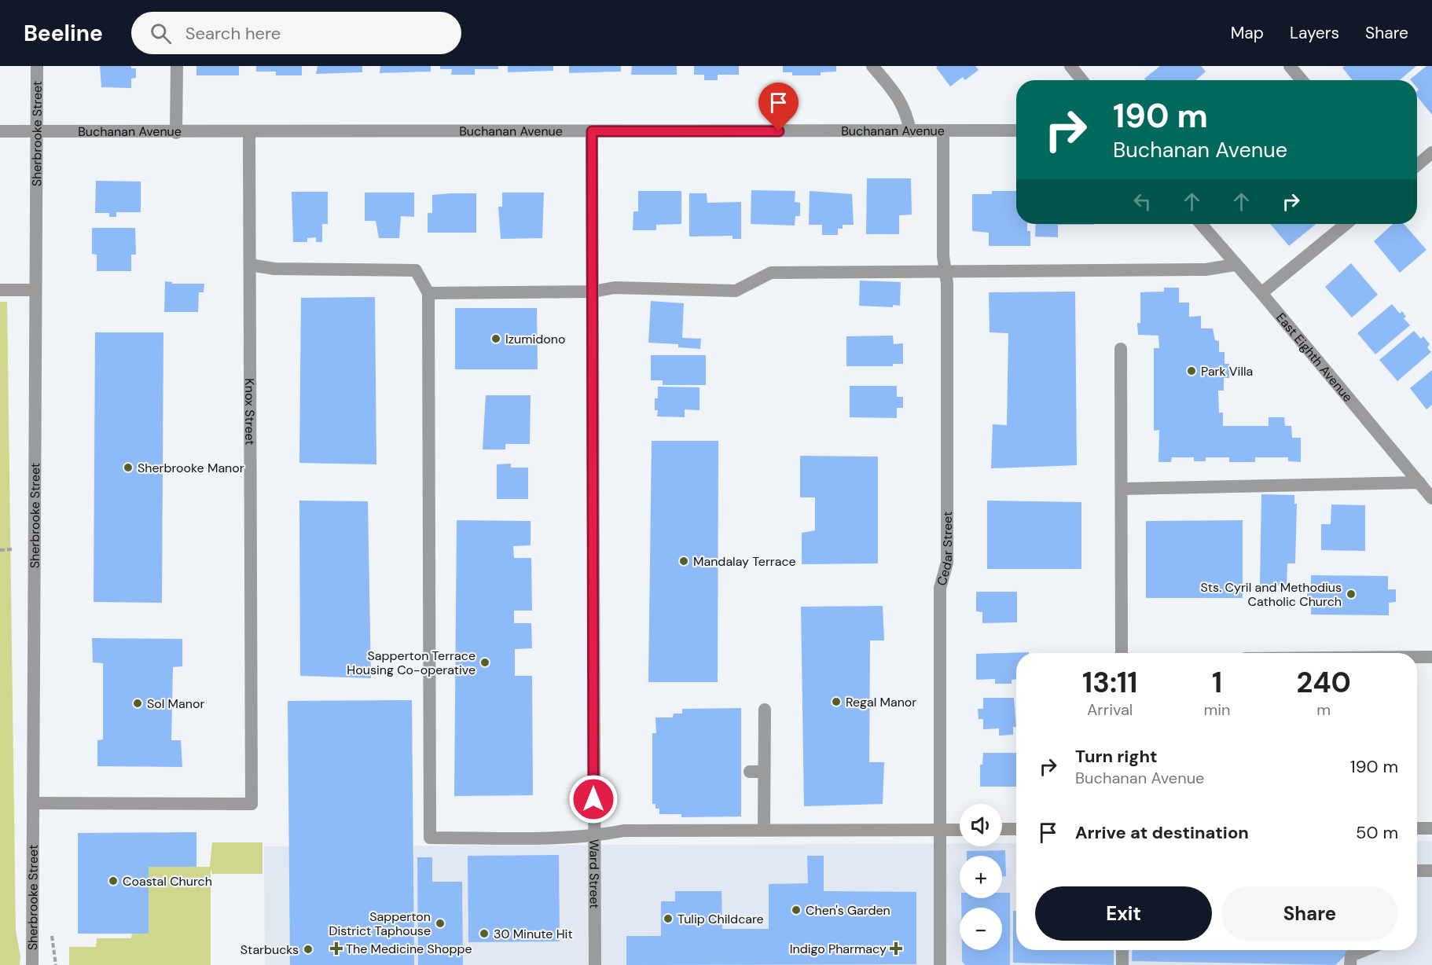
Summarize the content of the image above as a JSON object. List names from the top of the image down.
{
  "streets": {
    "street": [
      "Buchanan Avenue",
      "Sherbrooke Street",
      "East Eighth Avenue",
      "Knox Street",
      "Cedar Street",
      "Ward Street"
    ]
  },
  "crossings": [
    ["Buchanan Avenue", "Sherbrooke Street"],
    ["Buchanan Avenue", "Knox Street"],
    ["Buchanan Avenue", "Cedar Street"],
    ["Buchanan Avenue", "Ward Street"],
    ["Sherbrooke Street", "Knox Street"]
  ],
  "places": {
    "other": [
      "Izumidono",
      "Park Villa",
      "Sherbrooke Manor",
      "Mandalay Terrace",
      "Sts. Cyril and Methodius Catholic Church",
      "Sapperton Terrace Housing Co-operative",
      "Regal Manor",
      "Sol Manor",
      "Coastal Church",
      "Chen's Garden",
      "Tulip Childcare",
      "Sapperton District Taphouse",
      "30 Minute Hit",
      "Starbucks"
    ],
    "health": ["The Medicine Shoppe", "Indigo Pharmacy"]
  },
  "page": {
    "header": "Beeline",
    "search": "Search here",
    "nav": ["Map", "Layers", "Share"],
    "turn": ["190 m", "Buchanan Avenue"],
    "eta": [
      "13:11",
      "Arrival",
      "1",
      "min",
      "240",
      "m"
    ],
    "list": [
      {
        "name": "Turn right",
        "note": "Buchanan Avenue",
        "value": "190 m"
      },
      {
        "name": "Arrive at destination",
        "value": "50 m"
      }
    ],
    "map_buttons": ["+", "−"],
    "buttons": ["Exit", "Share"]
  }
}
